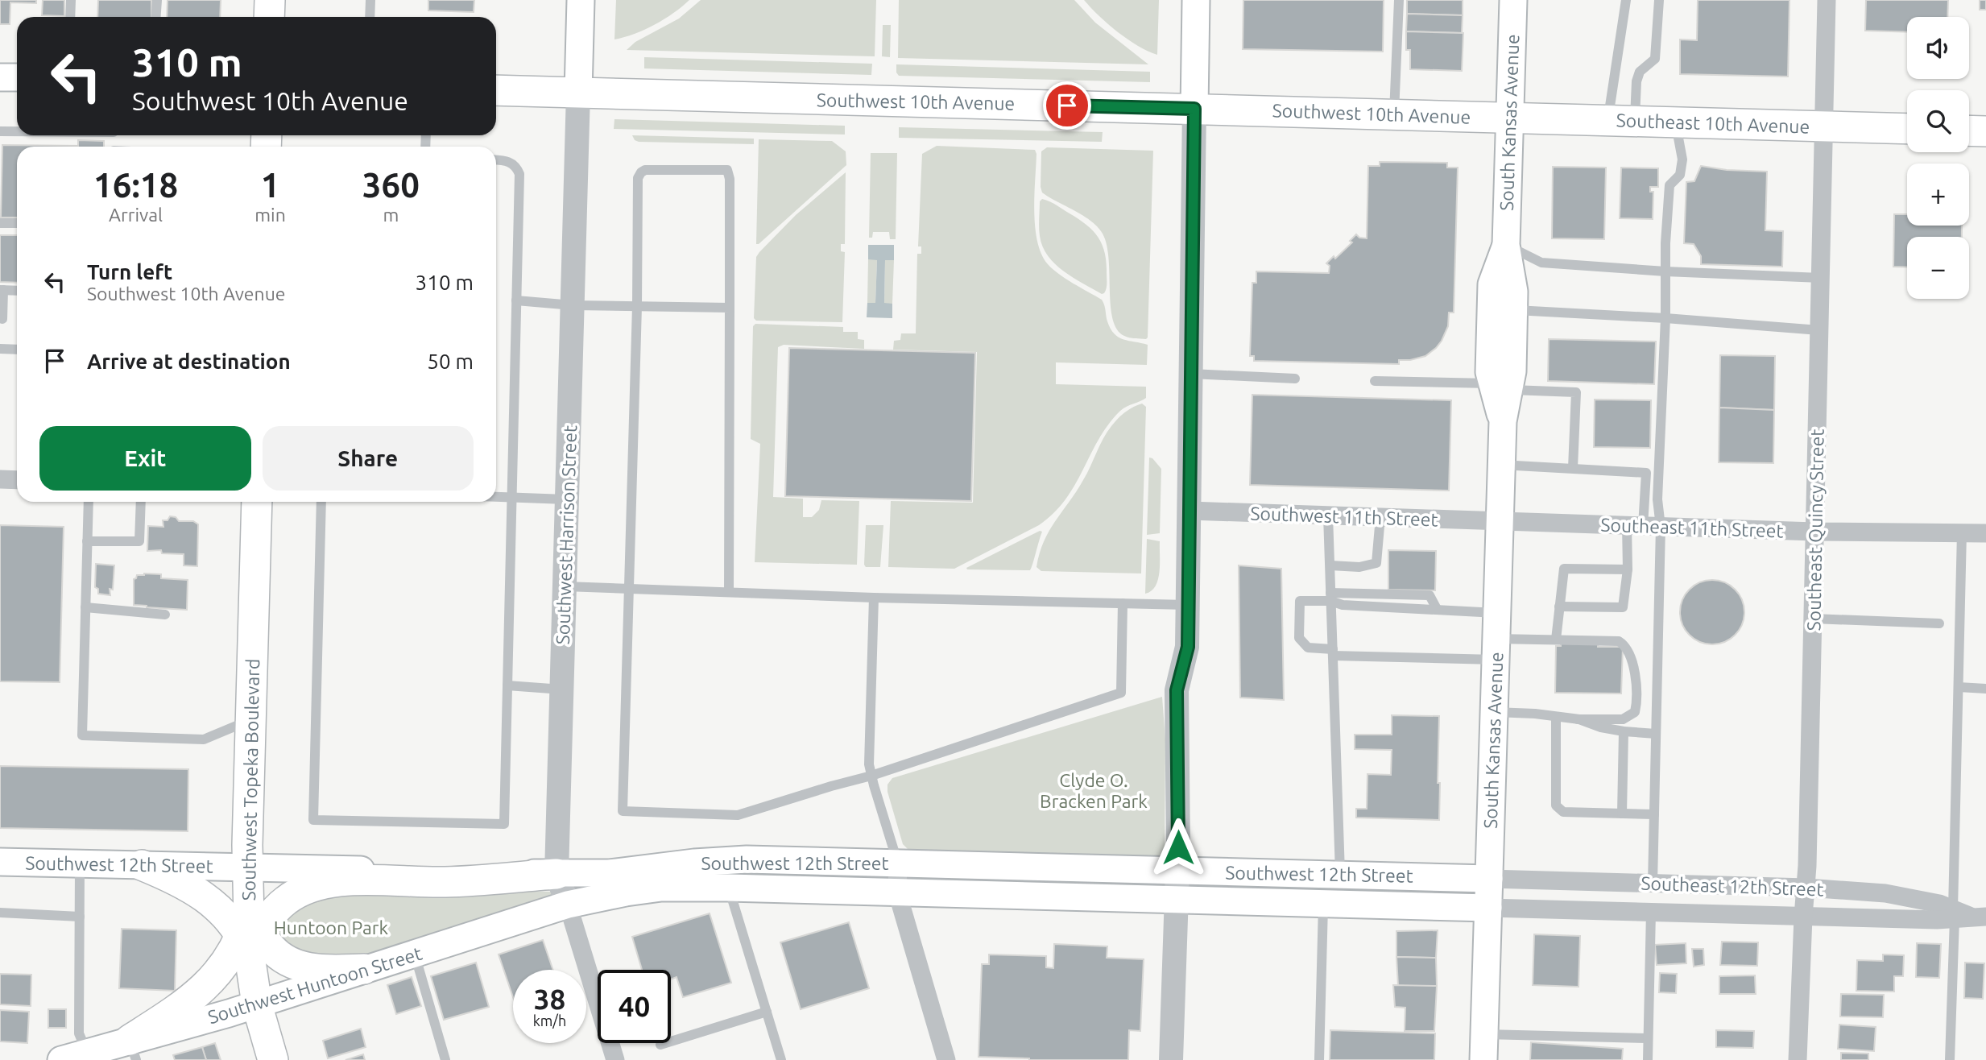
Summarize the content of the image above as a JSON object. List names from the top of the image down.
{
  "streets": {
    "main road": [
      "Southwest 10th Avenue",
      "South Kansas Avenue",
      "Southeast 10th Avenue",
      "Southwest Harrison Street",
      "Southwest Topeka Boulevard",
      "Southwest 12th Street",
      "Southwest Huntoon Street"
    ],
    "street": [
      "Southwest 11th Street",
      "Southeast 11th Street",
      "Southeast Quincy Street",
      "Southeast 12th Street"
    ]
  },
  "crossings": [
    ["Southwest 10th Avenue", "South Kansas Avenue"],
    ["Southwest 10th Avenue", "Southeast 10th Avenue"],
    ["Southwest 10th Avenue", "Southwest Harrison Street"],
    ["South Kansas Avenue", "Southeast 10th Avenue"],
    ["South Kansas Avenue", "Southwest 11th Street"],
    ["South Kansas Avenue", "Southeast 11th Street"],
    ["South Kansas Avenue", "Southwest 12th Street"],
    ["South Kansas Avenue", "Southeast 12th Street"],
    ["Southeast 10th Avenue", "Southeast Quincy Street"],
    ["Southwest 11th Street", "Southeast 11th Street"],
    ["Southeast 11th Street", "Southeast Quincy Street"],
    ["Southeast Quincy Street", "Southeast 12th Street"],
    ["Southwest Harrison Street", "Southwest 12th Street"],
    ["Southwest Harrison Street", "Southwest Huntoon Street"],
    ["Southwest Topeka Boulevard", "Southwest 12th Street"],
    ["Southwest Topeka Boulevard", "Southwest Huntoon Street"],
    ["Southwest 12th Street", "Southeast 12th Street"],
    ["Southwest 12th Street", "Southwest Huntoon Street"]
  ],
  "parks": ["Clyde O. Bracken Park", "Huntoon Park"],
  "page": {
    "map_buttons": ["+", "−"],
    "turn": ["310 m", "Southwest 10th Avenue"],
    "eta": [
      "16:18",
      "Arrival",
      "1",
      "min",
      "360",
      "m"
    ],
    "list": [
      {
        "name": "Turn left",
        "note": "Southwest 10th Avenue",
        "value": "310 m"
      },
      {
        "name": "Arrive at destination",
        "value": "50 m"
      }
    ],
    "buttons": ["Exit", "Share"],
    "speed": "38 km/h",
    "limit": "40"
  }
}
